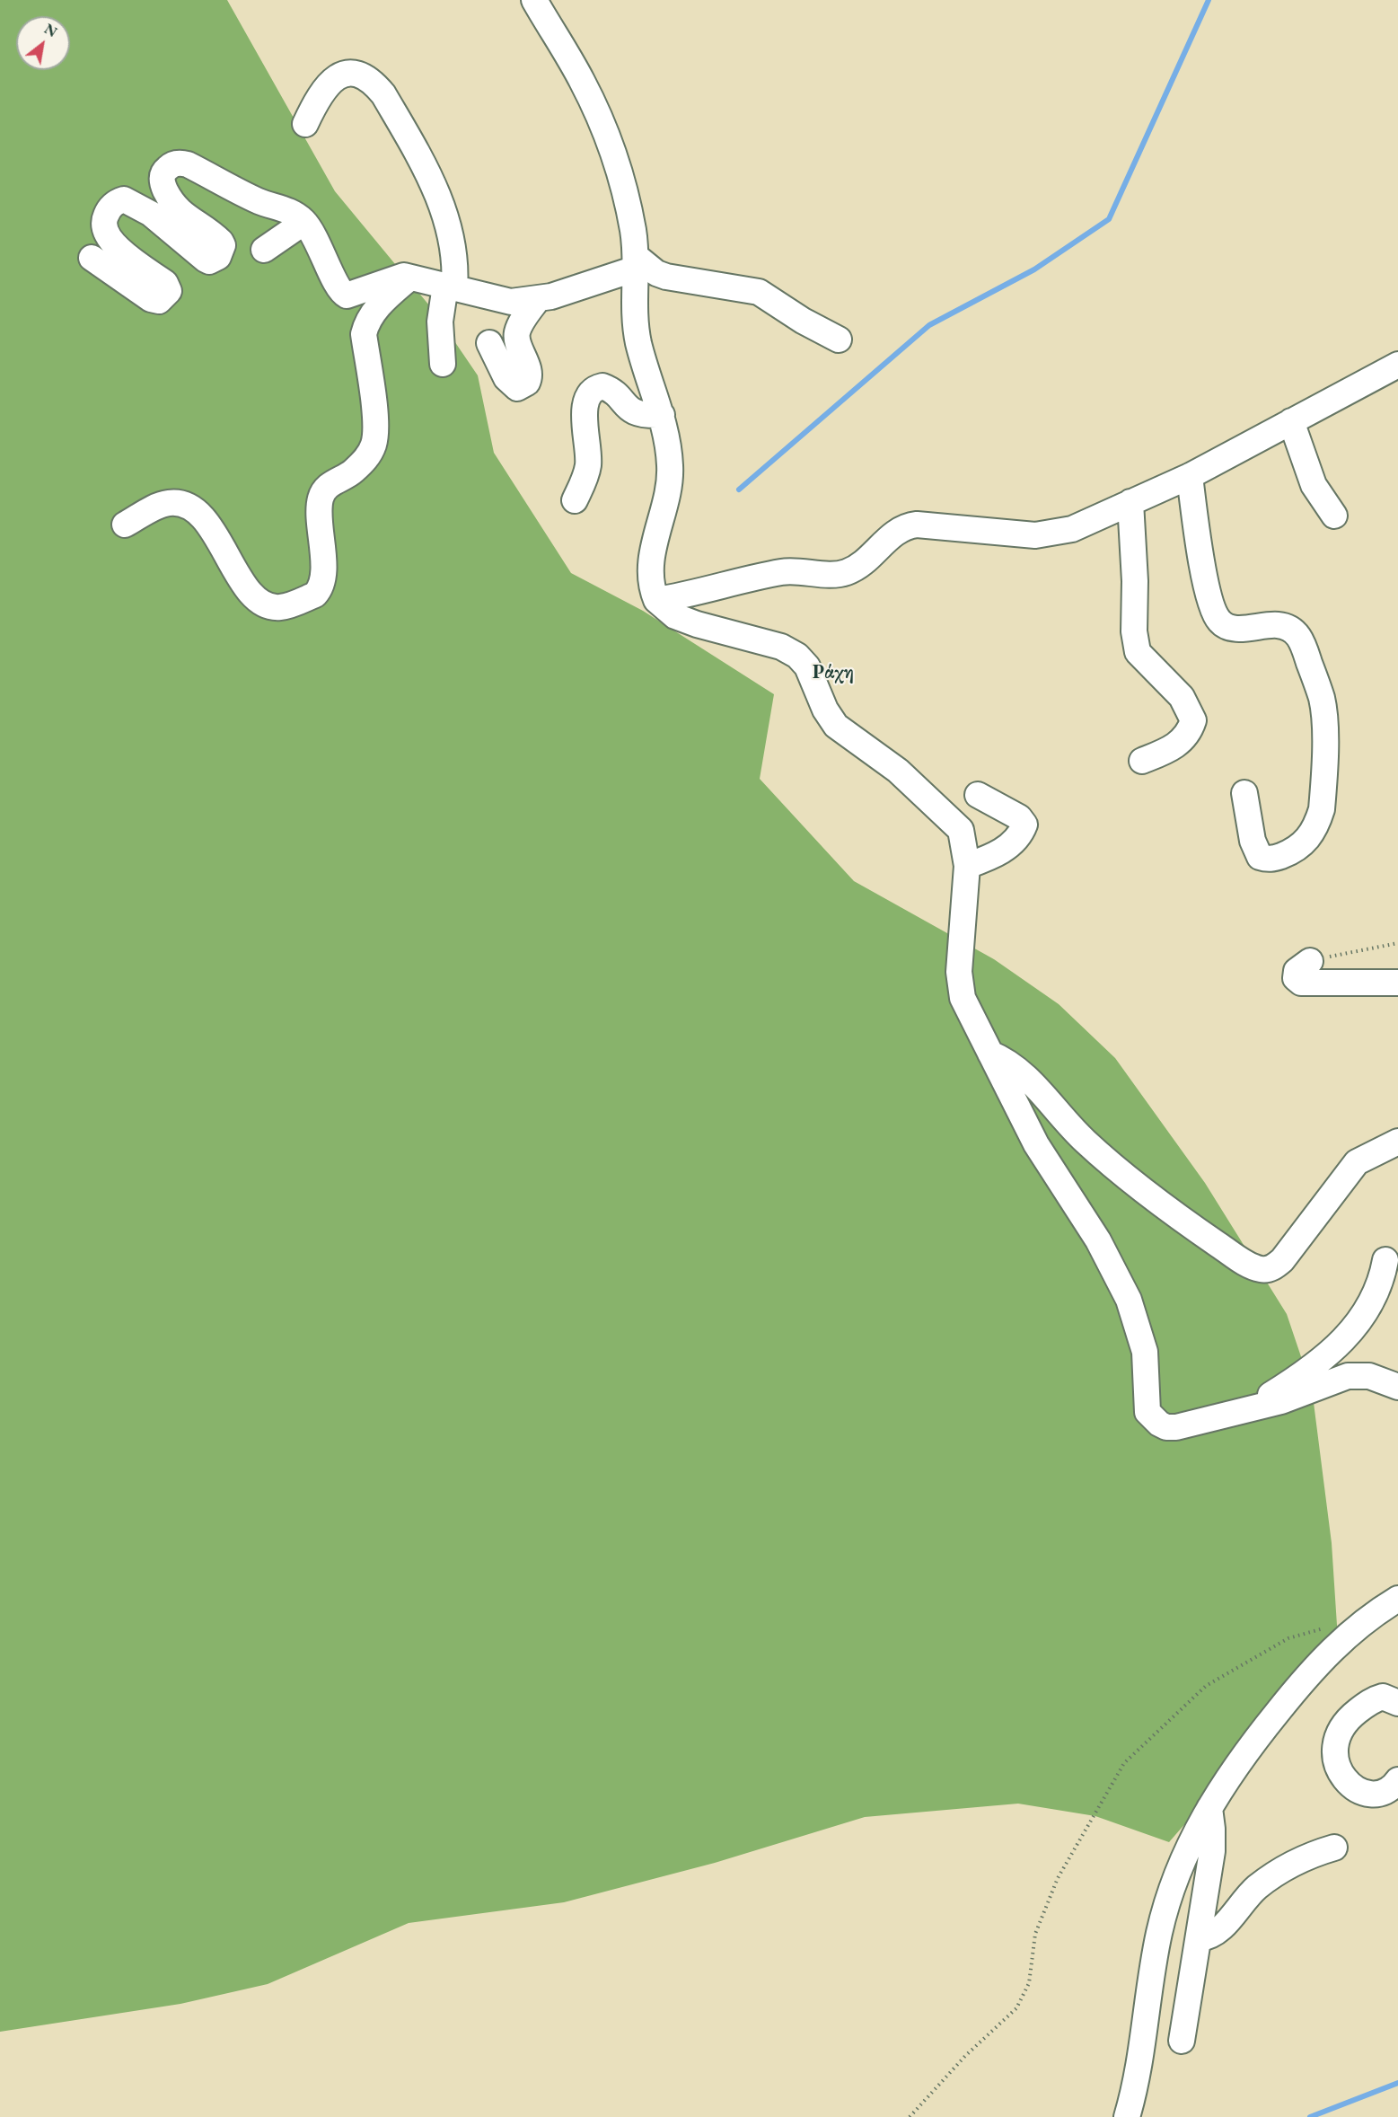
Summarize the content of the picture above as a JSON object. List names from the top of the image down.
{
  "districts": ["Ράχη"],
  "north": "top right"
}
